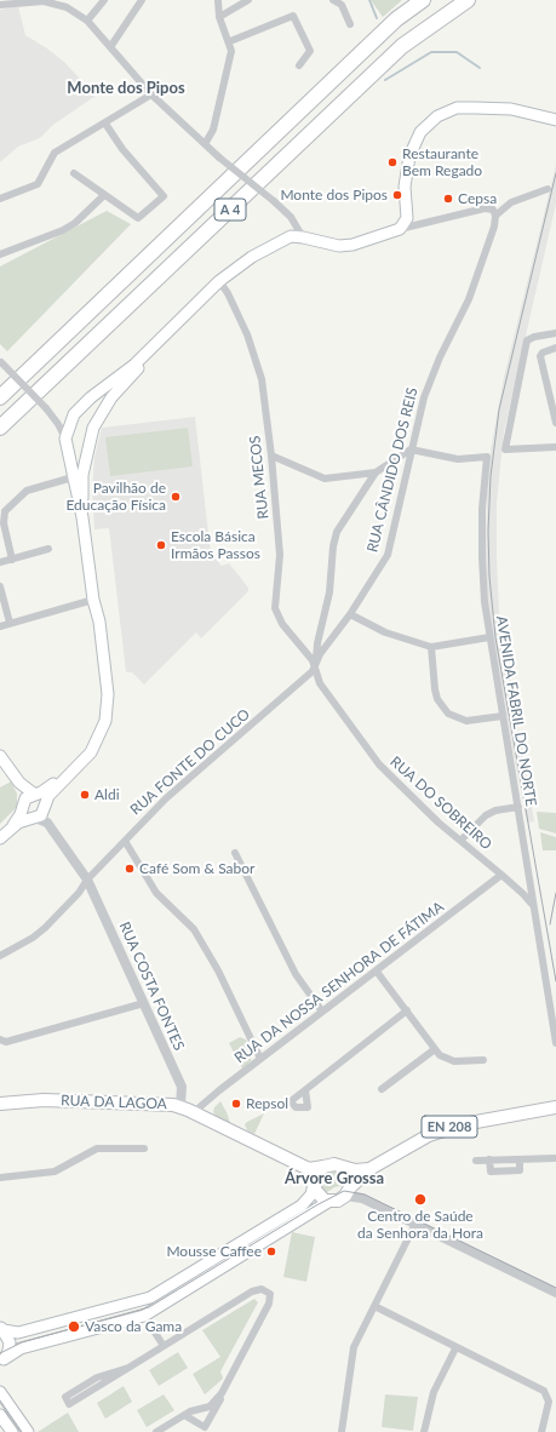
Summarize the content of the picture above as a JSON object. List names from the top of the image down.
{
  "streets": {
    "highway": ["A 4"],
    "main road": ["RUA DA LAGOA", "EN 208"],
    "street": [
      "RUA CÂNDIDO DOS REIS",
      "RUA MECOS",
      "AVENIDA FABRIL DO NORTE",
      "RUA FONTE DO CUCO",
      "RUA DO SOBREIRO",
      "RUA DA NOSSA SENHORA DE FÁTIMA",
      "RUA COSTA FONTES"
    ]
  },
  "crossings": [
    ["RUA CÂNDIDO DOS REIS", "RUA MECOS"],
    ["RUA CÂNDIDO DOS REIS", "AVENIDA FABRIL DO NORTE"],
    ["RUA CÂNDIDO DOS REIS", "RUA FONTE DO CUCO"],
    ["RUA CÂNDIDO DOS REIS", "RUA DO SOBREIRO"],
    ["RUA MECOS", "RUA FONTE DO CUCO"],
    ["RUA MECOS", "RUA DO SOBREIRO"],
    ["AVENIDA FABRIL DO NORTE", "RUA DO SOBREIRO"],
    ["RUA FONTE DO CUCO", "RUA DO SOBREIRO"],
    ["RUA FONTE DO CUCO", "RUA COSTA FONTES"],
    ["RUA DO SOBREIRO", "RUA DA NOSSA SENHORA DE FÁTIMA"],
    ["RUA DA NOSSA SENHORA DE FÁTIMA", "RUA DA LAGOA"],
    ["RUA COSTA FONTES", "RUA DA LAGOA"],
    ["RUA DA LAGOA", "EN 208"]
  ],
  "districts": ["Monte dos Pipos", "Árvore Grossa"],
  "places": [
    "Restaurante Bem Regado",
    "Monte dos Pipos",
    "Cepsa",
    "Pavilhão de Educação Física",
    "Escola Básica Irmãos Passos",
    "Aldi",
    "Café Som & Sabor",
    "Repsol",
    "Centro de Saúde da Senhora da Hora",
    "Mousse Caffee",
    "Vasco da Gama"
  ]
}
